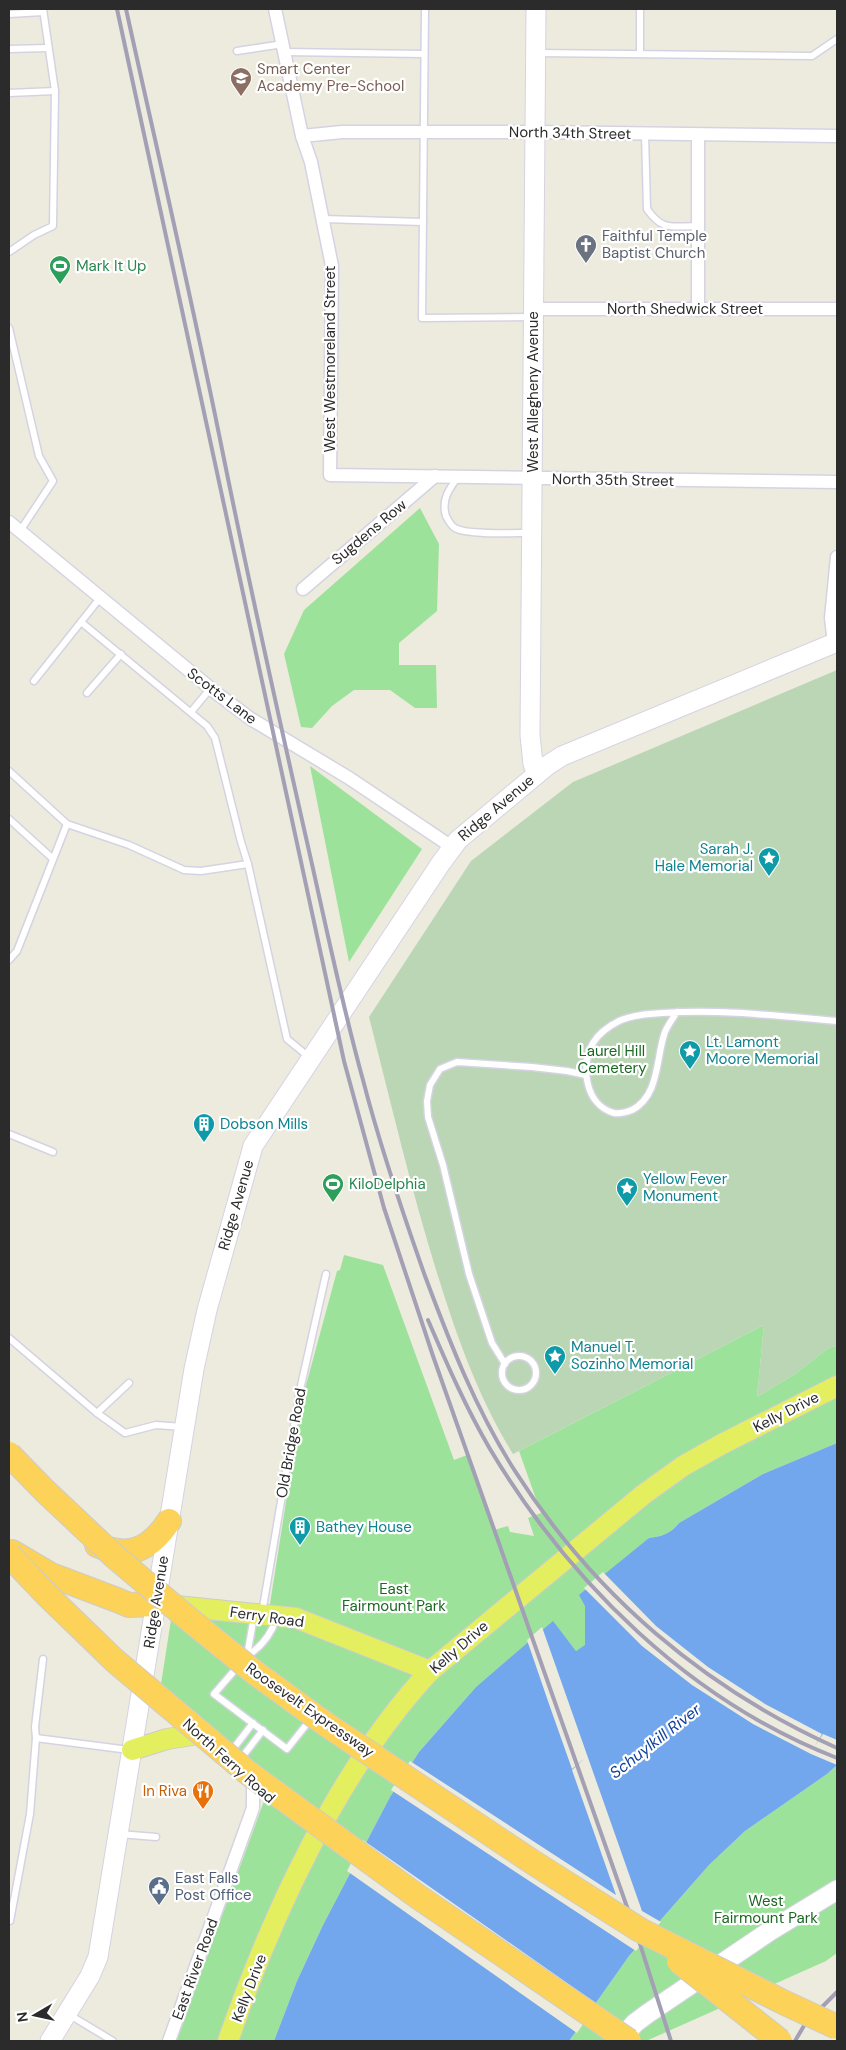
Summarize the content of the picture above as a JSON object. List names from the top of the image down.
{
  "streets": {
    "highway": ["Roosevelt Expressway"],
    "main road": [
      "West Allegheny Avenue",
      "Ridge Avenue",
      "Kelly Drive",
      "Ferry Road",
      "North Ferry Road"
    ],
    "street": [
      "North 34th Street",
      "North Shedwick Street",
      "West Westmoreland Street",
      "North 35th Street",
      "Sugdens Row",
      "Scotts Lane",
      "East River Road"
    ],
    "lane": ["Old Bridge Road"]
  },
  "crossings": [
    ["North 34th Street", "West Westmoreland Street"],
    ["North 34th Street", "West Allegheny Avenue"],
    ["North Shedwick Street", "West Allegheny Avenue"],
    ["West Westmoreland Street", "North 35th Street"],
    ["West Allegheny Avenue", "North 35th Street"],
    ["West Allegheny Avenue", "Ridge Avenue"],
    ["North 35th Street", "Sugdens Row"],
    ["Scotts Lane", "Ridge Avenue"],
    ["Ridge Avenue", "Ferry Road"],
    ["Ridge Avenue", "North Ferry Road"],
    ["Kelly Drive", "Ferry Road"],
    ["Kelly Drive", "North Ferry Road"],
    ["Old Bridge Road", "Ferry Road"],
    ["North Ferry Road", "East River Road"]
  ],
  "water": ["Schuylkill River"],
  "parks": ["Laurel Hill Cemetery", "East Fairmount Park", "West Fairmount Park"],
  "places": {
    "school or university": ["Smart Center Academy Pre-School"],
    "church": ["Faithful Temple Baptist Church"],
    "sports": ["Mark It Up", "KiloDelphia"],
    "place": [
      "Sarah J. Hale Memorial",
      "Lt. Lamont Moore Memorial",
      "Yellow Fever Monument",
      "Manuel T. Sozinho Memorial"
    ],
    "building": ["Dobson Mills", "Bathey House"],
    "restaurant": ["In Riva"],
    "public building": ["East Falls Post Office"]
  },
  "north": "left"
}
